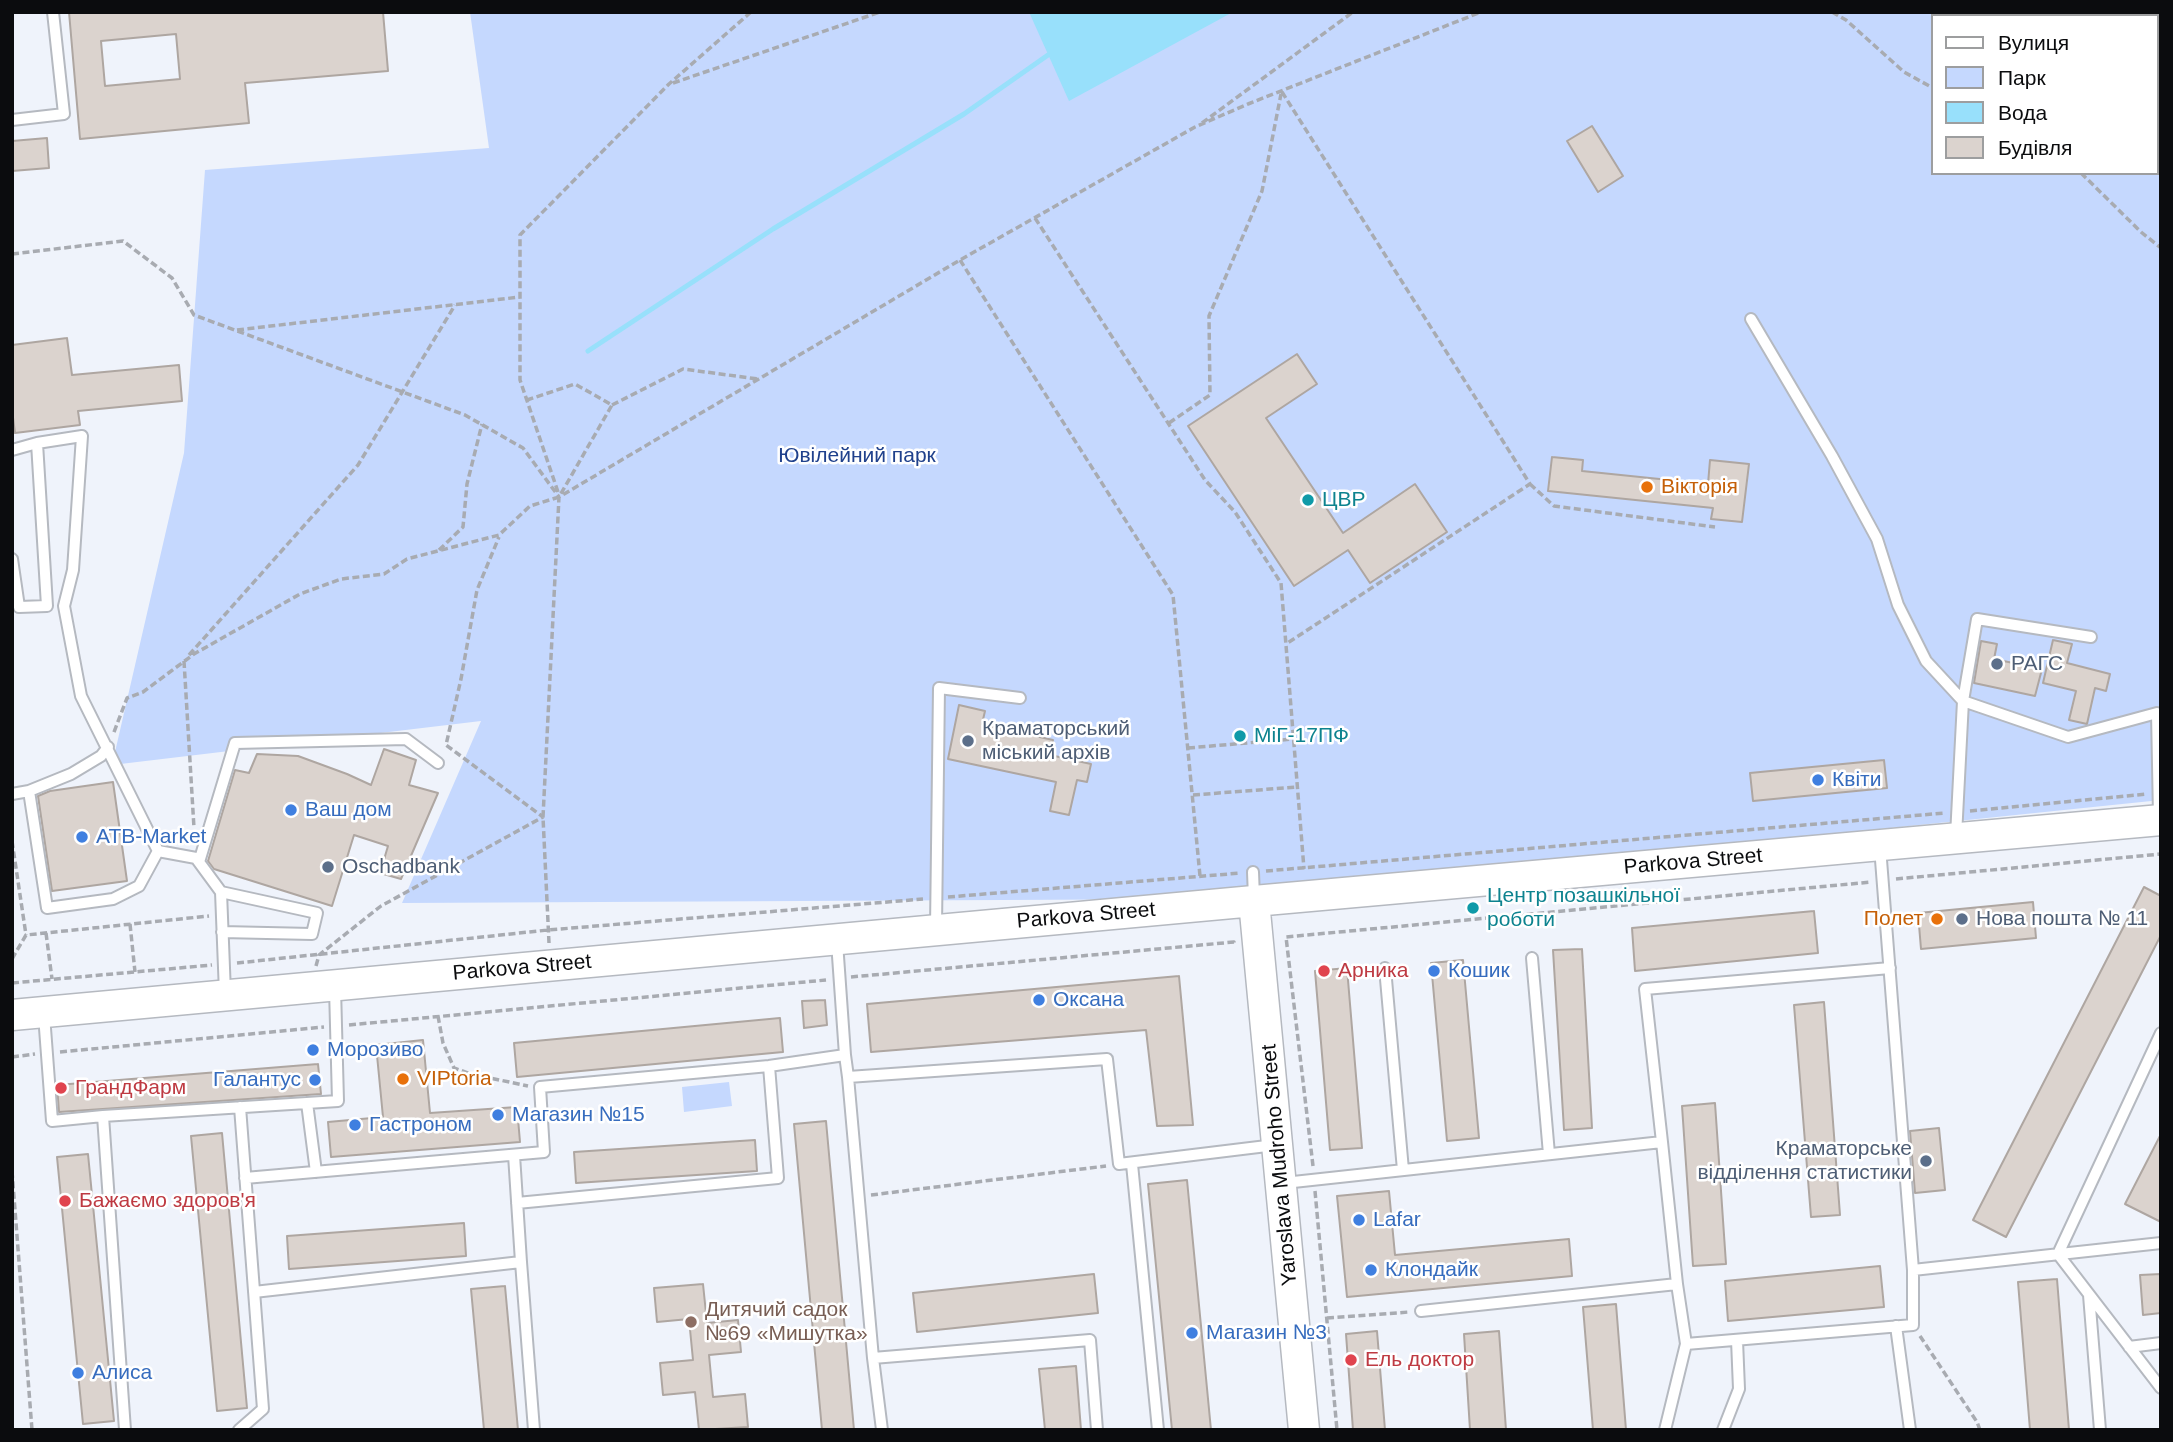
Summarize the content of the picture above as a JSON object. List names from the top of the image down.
{
  "streets": {
    "street": ["Parkova Street", "Yaroslava Mudroho Street"]
  },
  "crossings": [
    ["Parkova Street", "Yaroslava Mudroho Street"]
  ],
  "parks": ["Ювілейний парк"],
  "places": [
    "Вікторія",
    "ЦВР",
    "РАГС",
    "МіГ-17ПФ",
    "Краматорський міський архів",
    "Квіти",
    "Ваш дом",
    "ATB-Market",
    "Oschadbank",
    "Центр позашкільної роботи",
    "Полет",
    "Нова пошта № 11",
    "Арника",
    "Кошик",
    "Оксана",
    "Морозиво",
    "VIPtoria",
    "Галантус",
    "ГрандФарм",
    "Магазин №15",
    "Гастроном",
    "Краматорське відділення статистики",
    "Бажаємо здоров'я",
    "Lafar",
    "Клондайк",
    "Дитячий садок №69 «Мишутка»",
    "Магазин №3",
    "Ель доктор",
    "Алиса"
  ],
  "legend": [
    "Вулиця",
    "Парк",
    "Вода",
    "Будівля"
  ]
}
